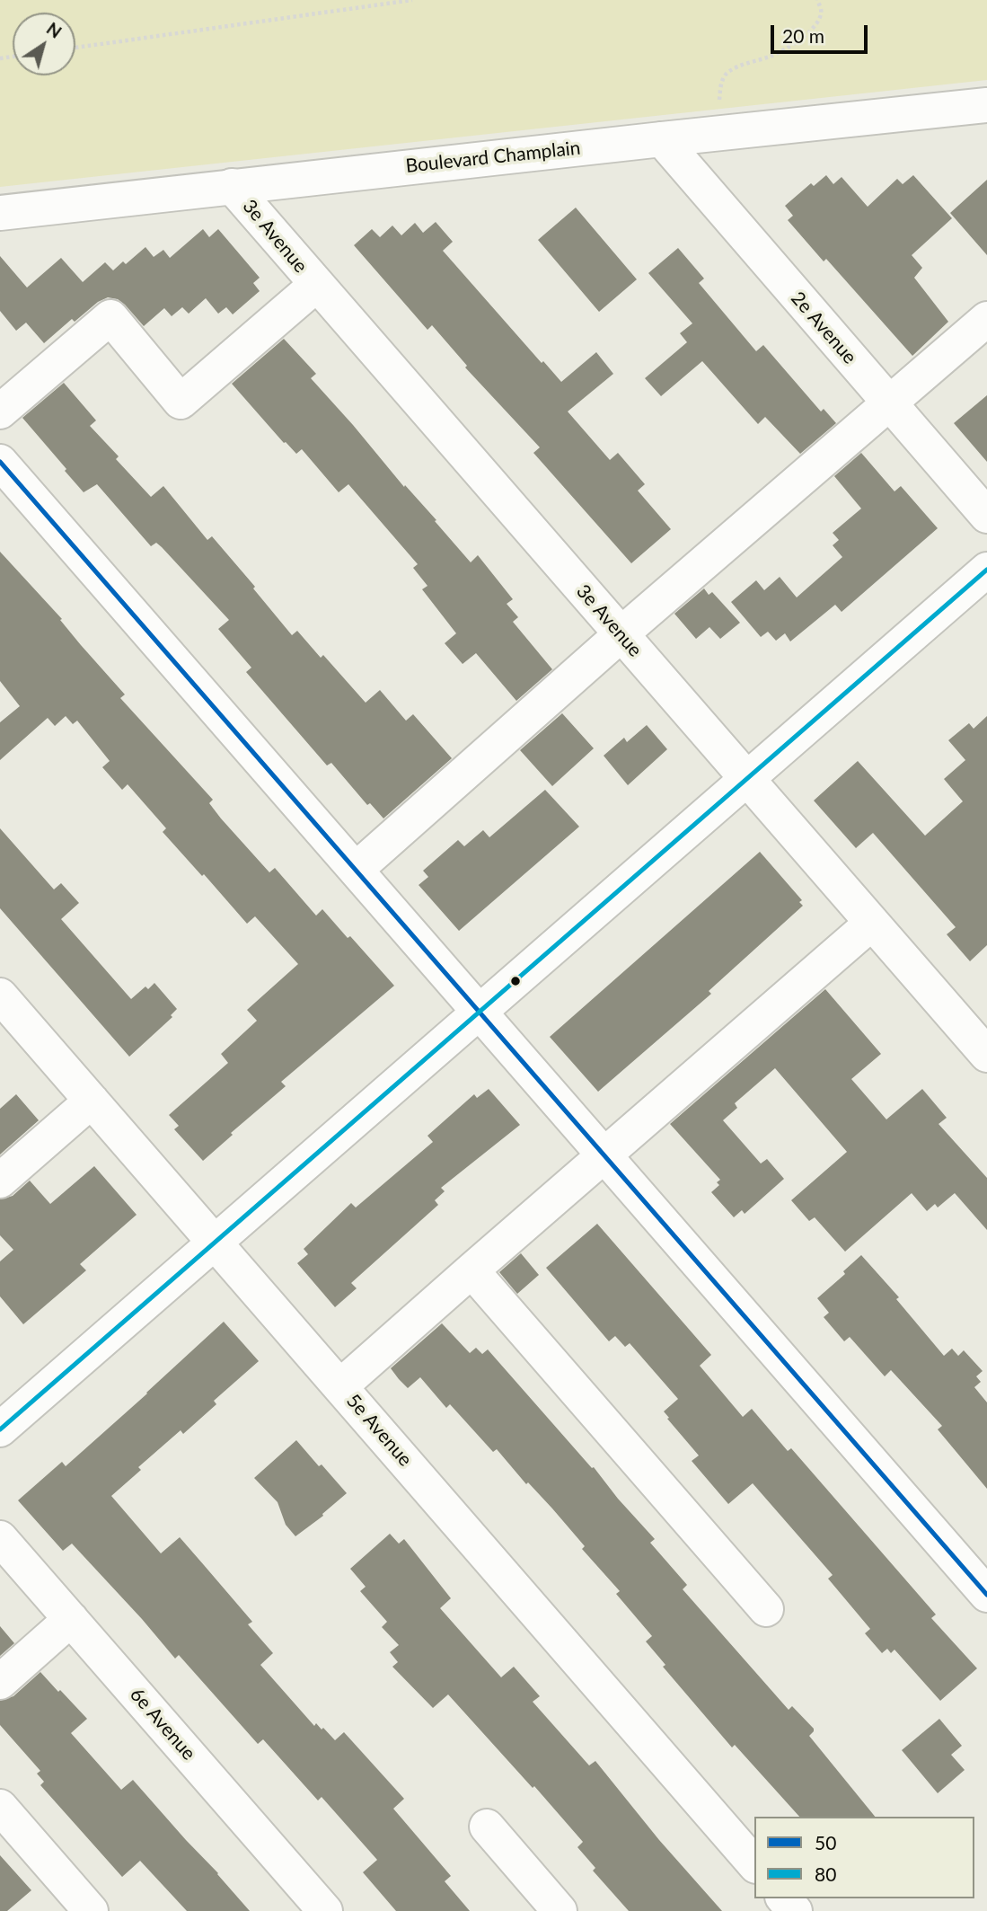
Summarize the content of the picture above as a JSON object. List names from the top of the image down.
{
  "streets": {
    "street": [
      "Boulevard Champlain",
      "3e Avenue",
      "2e Avenue",
      "5e Avenue",
      "6e Avenue"
    ]
  },
  "crossings": [
    ["Boulevard Champlain", "3e Avenue"],
    ["Boulevard Champlain", "2e Avenue"]
  ],
  "lines": ["transit line 50", "transit line 80"],
  "legend": ["50", "80"],
  "scale_bar": "20 m",
  "north": "top right"
}
